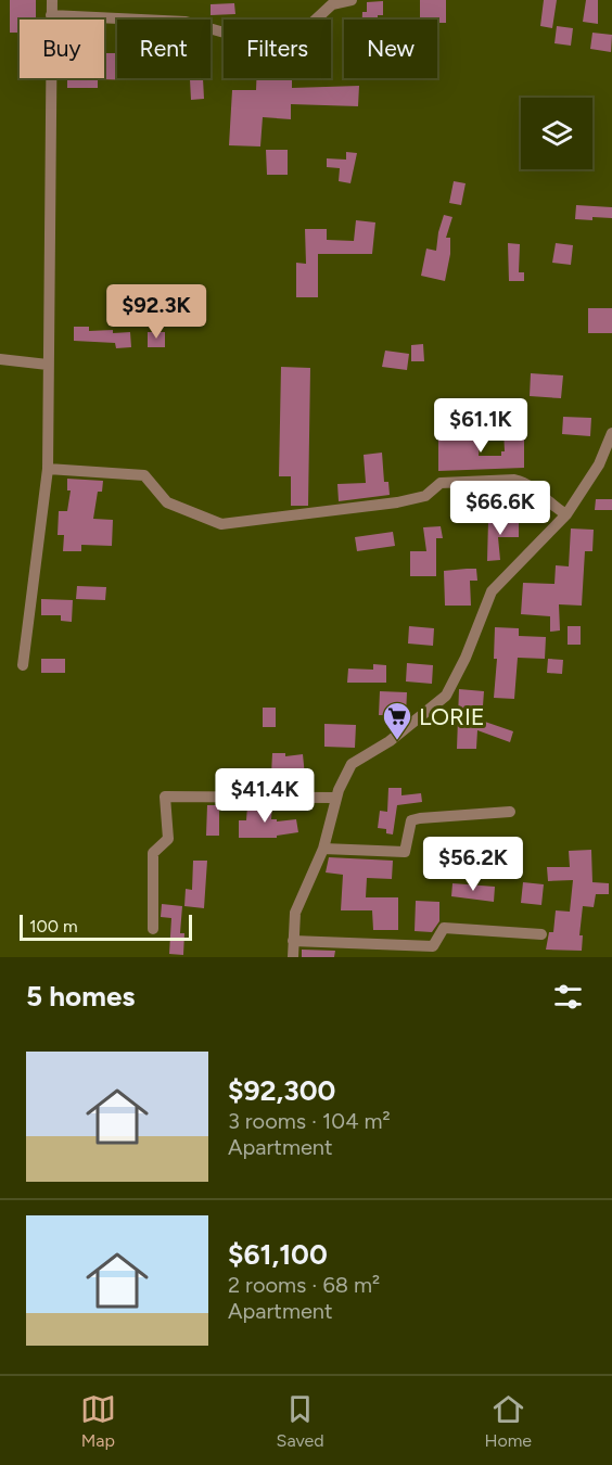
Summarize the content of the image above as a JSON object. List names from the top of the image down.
{
  "places": {
    "supermarket": ["LORIE"]
  },
  "scale_bar": "100 m",
  "page": {
    "chip": [
      "Buy",
      "Rent",
      "Filters",
      "New"
    ],
    "price": [
      "$92.3K",
      "$61.1K",
      "$66.6K",
      "$41.4K",
      "$56.2K"
    ],
    "scale": "100 m",
    "heading": "5 homes",
    "list": [
      {
        "name": "$92,300",
        "note": "3 rooms · 104 m² · Apartment"
      },
      {
        "name": "$61,100",
        "note": "2 rooms · 68 m² · Apartment"
      }
    ],
    "tabs": ["Map", "Saved", "Home"]
  }
}
